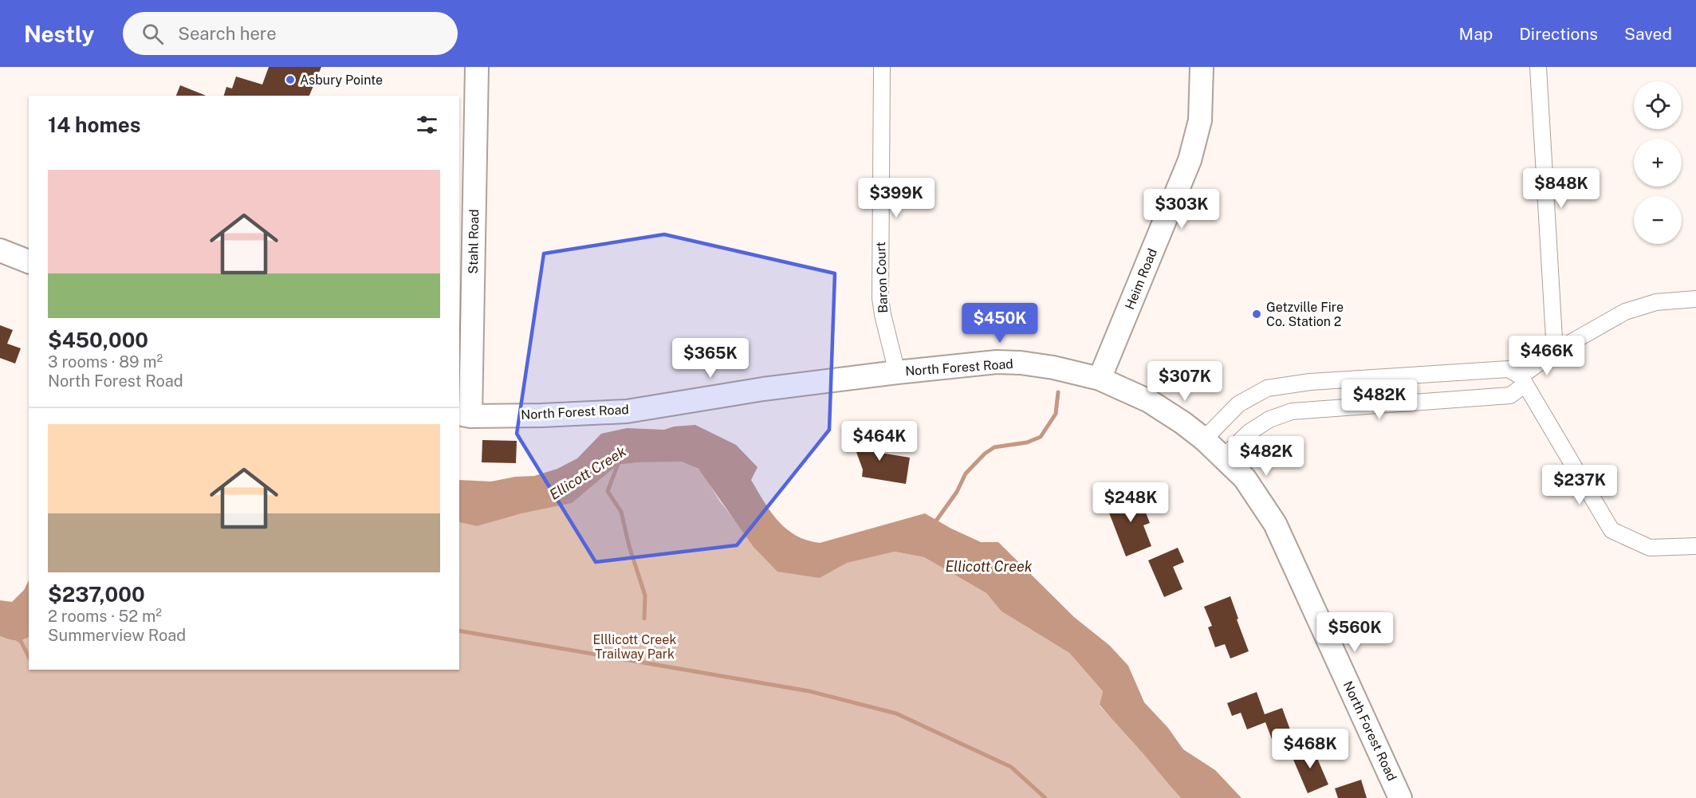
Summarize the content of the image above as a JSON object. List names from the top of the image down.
{
  "streets": {
    "street": [
      "Stahl Road",
      "Baron Court",
      "Heim Road",
      "North Forest Road"
    ]
  },
  "crossings": [
    ["Stahl Road", "North Forest Road"],
    ["Baron Court", "North Forest Road"],
    ["Heim Road", "North Forest Road"]
  ],
  "water": ["Ellicott Creek"],
  "parks": ["Elllicott Creek Trailway Park"],
  "places": ["Asbury Pointe", "Getzville Fire Co. Station 2"],
  "page": {
    "header": "Nestly",
    "search": "Search here",
    "nav": ["Map", "Directions", "Saved"],
    "map_buttons": ["+", "−"],
    "heading": "14 homes",
    "list": [
      {
        "name": "$450,000",
        "note": "3 rooms · 89 m² · North Forest Road"
      },
      {
        "name": "$237,000",
        "note": "2 rooms · 52 m² · Summerview Road"
      }
    ],
    "price": [
      "$848K",
      "$399K",
      "$303K",
      "$450K",
      "$466K",
      "$365K",
      "$307K",
      "$482K",
      "$464K",
      "$482K",
      "$237K",
      "$248K",
      "$560K",
      "$468K"
    ]
  }
}
